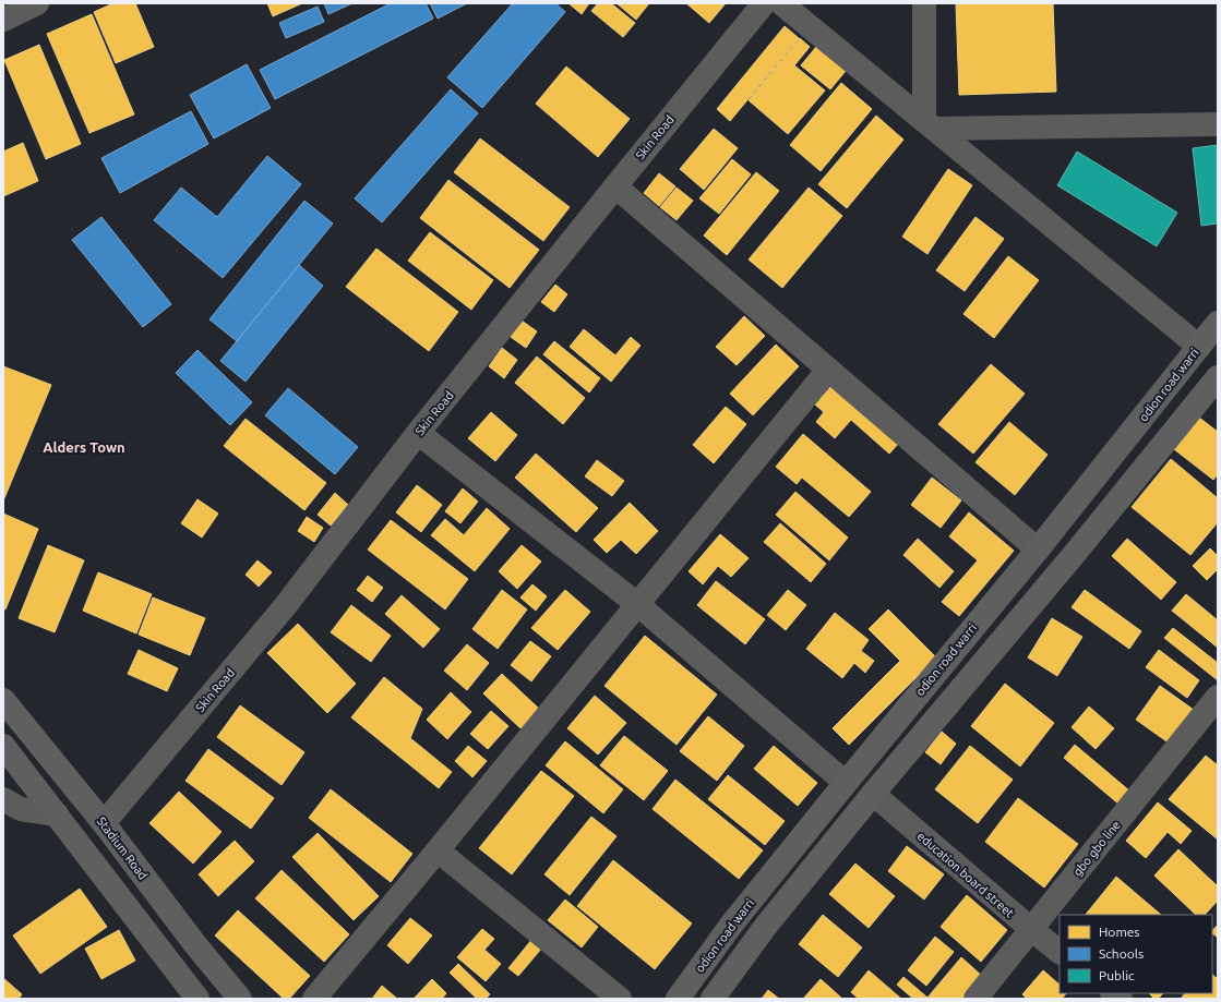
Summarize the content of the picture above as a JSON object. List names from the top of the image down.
{
  "streets": {
    "main road": ["odion road warri", "Stadium Road"],
    "street": ["Skin Road", "gbo gbo line", "education board street"]
  },
  "crossings": [
    ["Skin Road", "Stadium Road"],
    ["gbo gbo line", "education board street"]
  ],
  "districts": ["Alders Town"],
  "legend": ["Homes", "Schools", "Public"]
}
